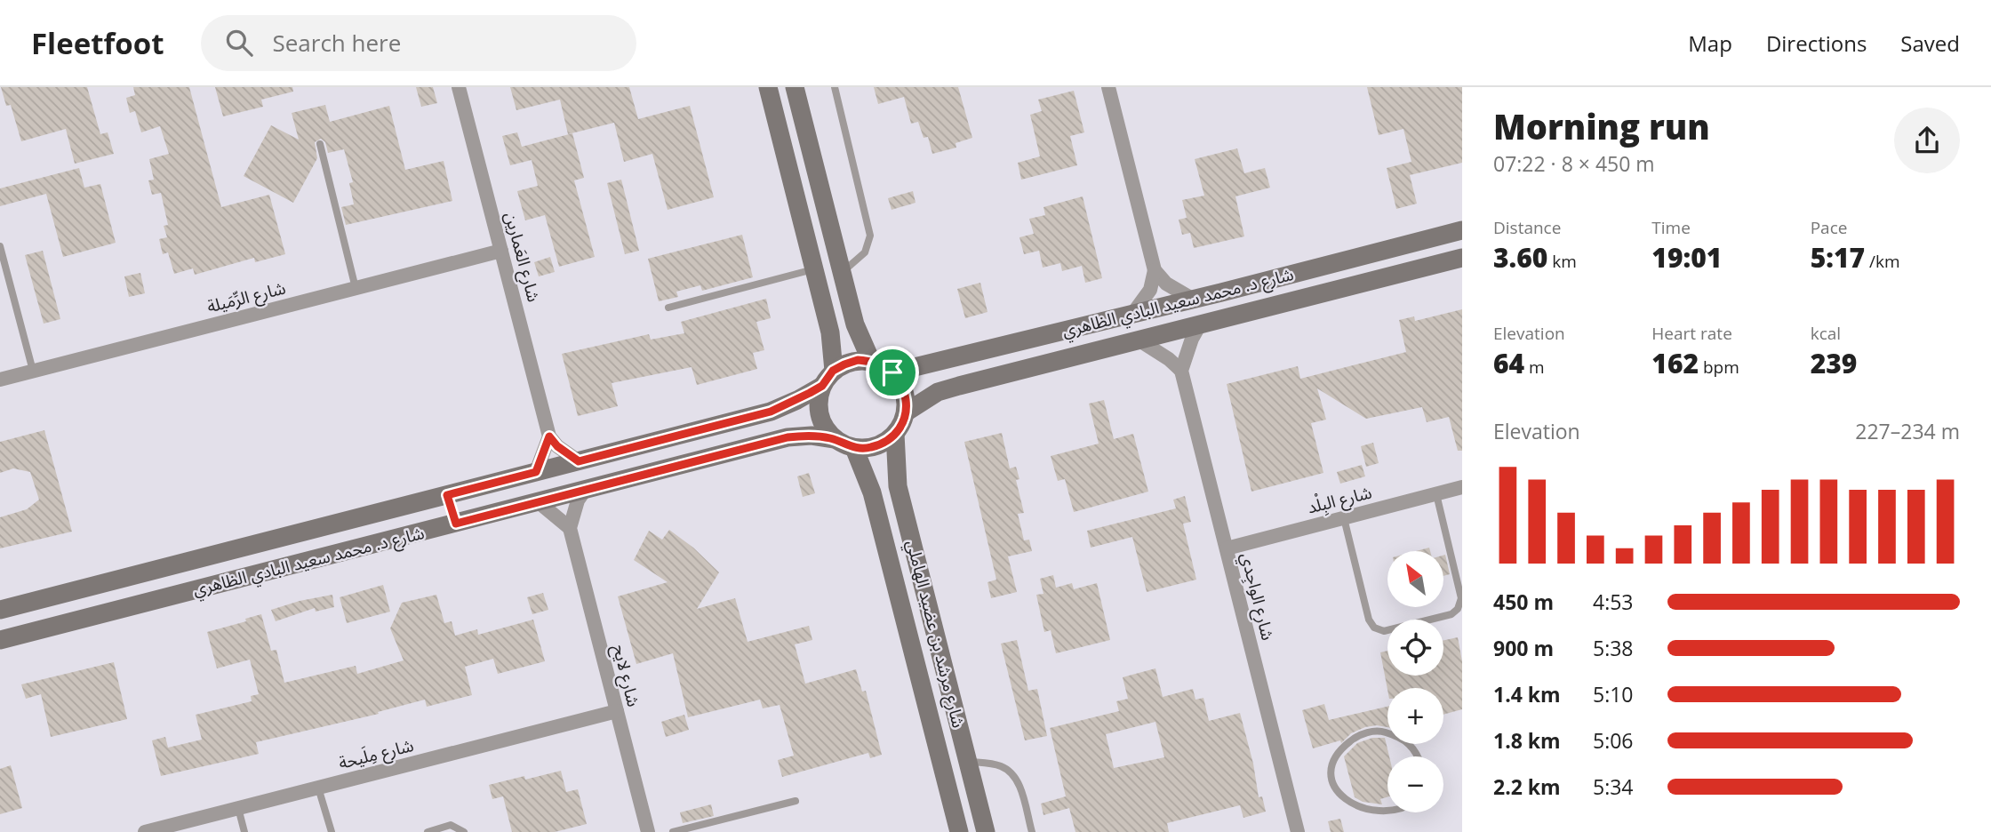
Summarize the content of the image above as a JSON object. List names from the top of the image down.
{
  "streets": {
    "street": [
      "شارع العَمارين",
      "شارع الرِّمَيلة",
      "شارع د. محمد سعيد البادي الظاهري",
      "شارع البِلْد",
      "شارع الواجِدي",
      "شارع مرشد بن عضيد الهاملي",
      "شارع لايح",
      "شارع مِلَيحة"
    ]
  },
  "crossings": [
    ["شارع العَمارين", "شارع الرِّمَيلة"],
    ["شارع د. محمد سعيد البادي الظاهري", "شارع مرشد بن عضيد الهاملي"],
    ["شارع البِلْد", "شارع الواجِدي"],
    ["شارع لايح", "شارع مِلَيحة"]
  ],
  "north": "top left",
  "page": {
    "header": "Fleetfoot",
    "search": "Search here",
    "nav": ["Map", "Directions", "Saved"],
    "heading": ["Morning run", "07:22 · 8 × 450 m"],
    "stats": [
      ["Distance", "3.60 km"],
      ["Time", "19:01"],
      ["Pace", "5:17 /km"],
      ["Elevation", "64 m"],
      ["Heart rate", "162 bpm"],
      ["kcal", "239"]
    ],
    "chart": ["Elevation", "227–234 m"],
    "map_buttons": ["+", "−"],
    "list": [
      {
        "name": "450 m",
        "note": "4:53"
      },
      {
        "name": "900 m",
        "note": "5:38"
      },
      {
        "name": "1.4 km",
        "note": "5:10"
      },
      {
        "name": "1.8 km",
        "note": "5:06"
      },
      {
        "name": "2.2 km",
        "note": "5:34"
      }
    ]
  }
}
